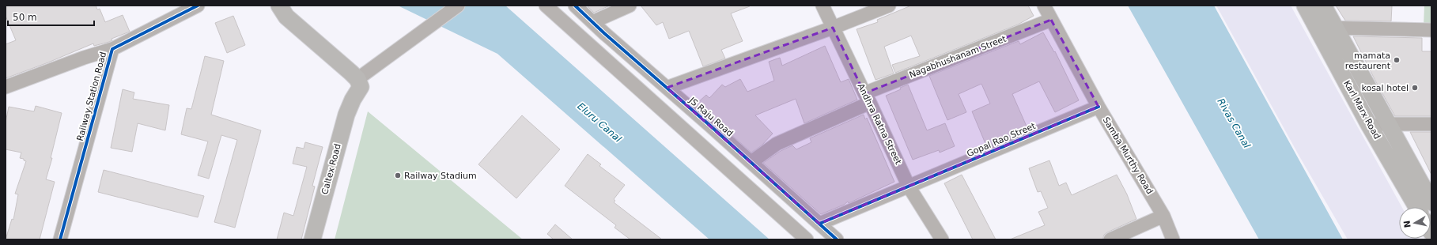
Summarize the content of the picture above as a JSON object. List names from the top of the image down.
{
  "streets": {
    "main road": ["Karl Marx Road", "Caltex Road"],
    "street": [
      "Nagabhushanam Street",
      "Railway Station Road",
      "JS Raju Road",
      "Andhra Ratna Street",
      "Gopal Rao Street",
      "Samba Murthy Road"
    ]
  },
  "crossings": [
    ["Nagabhushanam Street", "JS Raju Road"],
    ["Nagabhushanam Street", "Andhra Ratna Street"],
    ["Nagabhushanam Street", "Samba Murthy Road"],
    ["JS Raju Road", "Gopal Rao Street"],
    ["Andhra Ratna Street", "Gopal Rao Street"],
    ["Gopal Rao Street", "Samba Murthy Road"]
  ],
  "water": ["Eluru Canal", "Rivas Canal"],
  "places": ["mamata restaurent", "kosal hotel", "Railway Stadium"],
  "scale_bar": "50 m",
  "north": "left"
}
